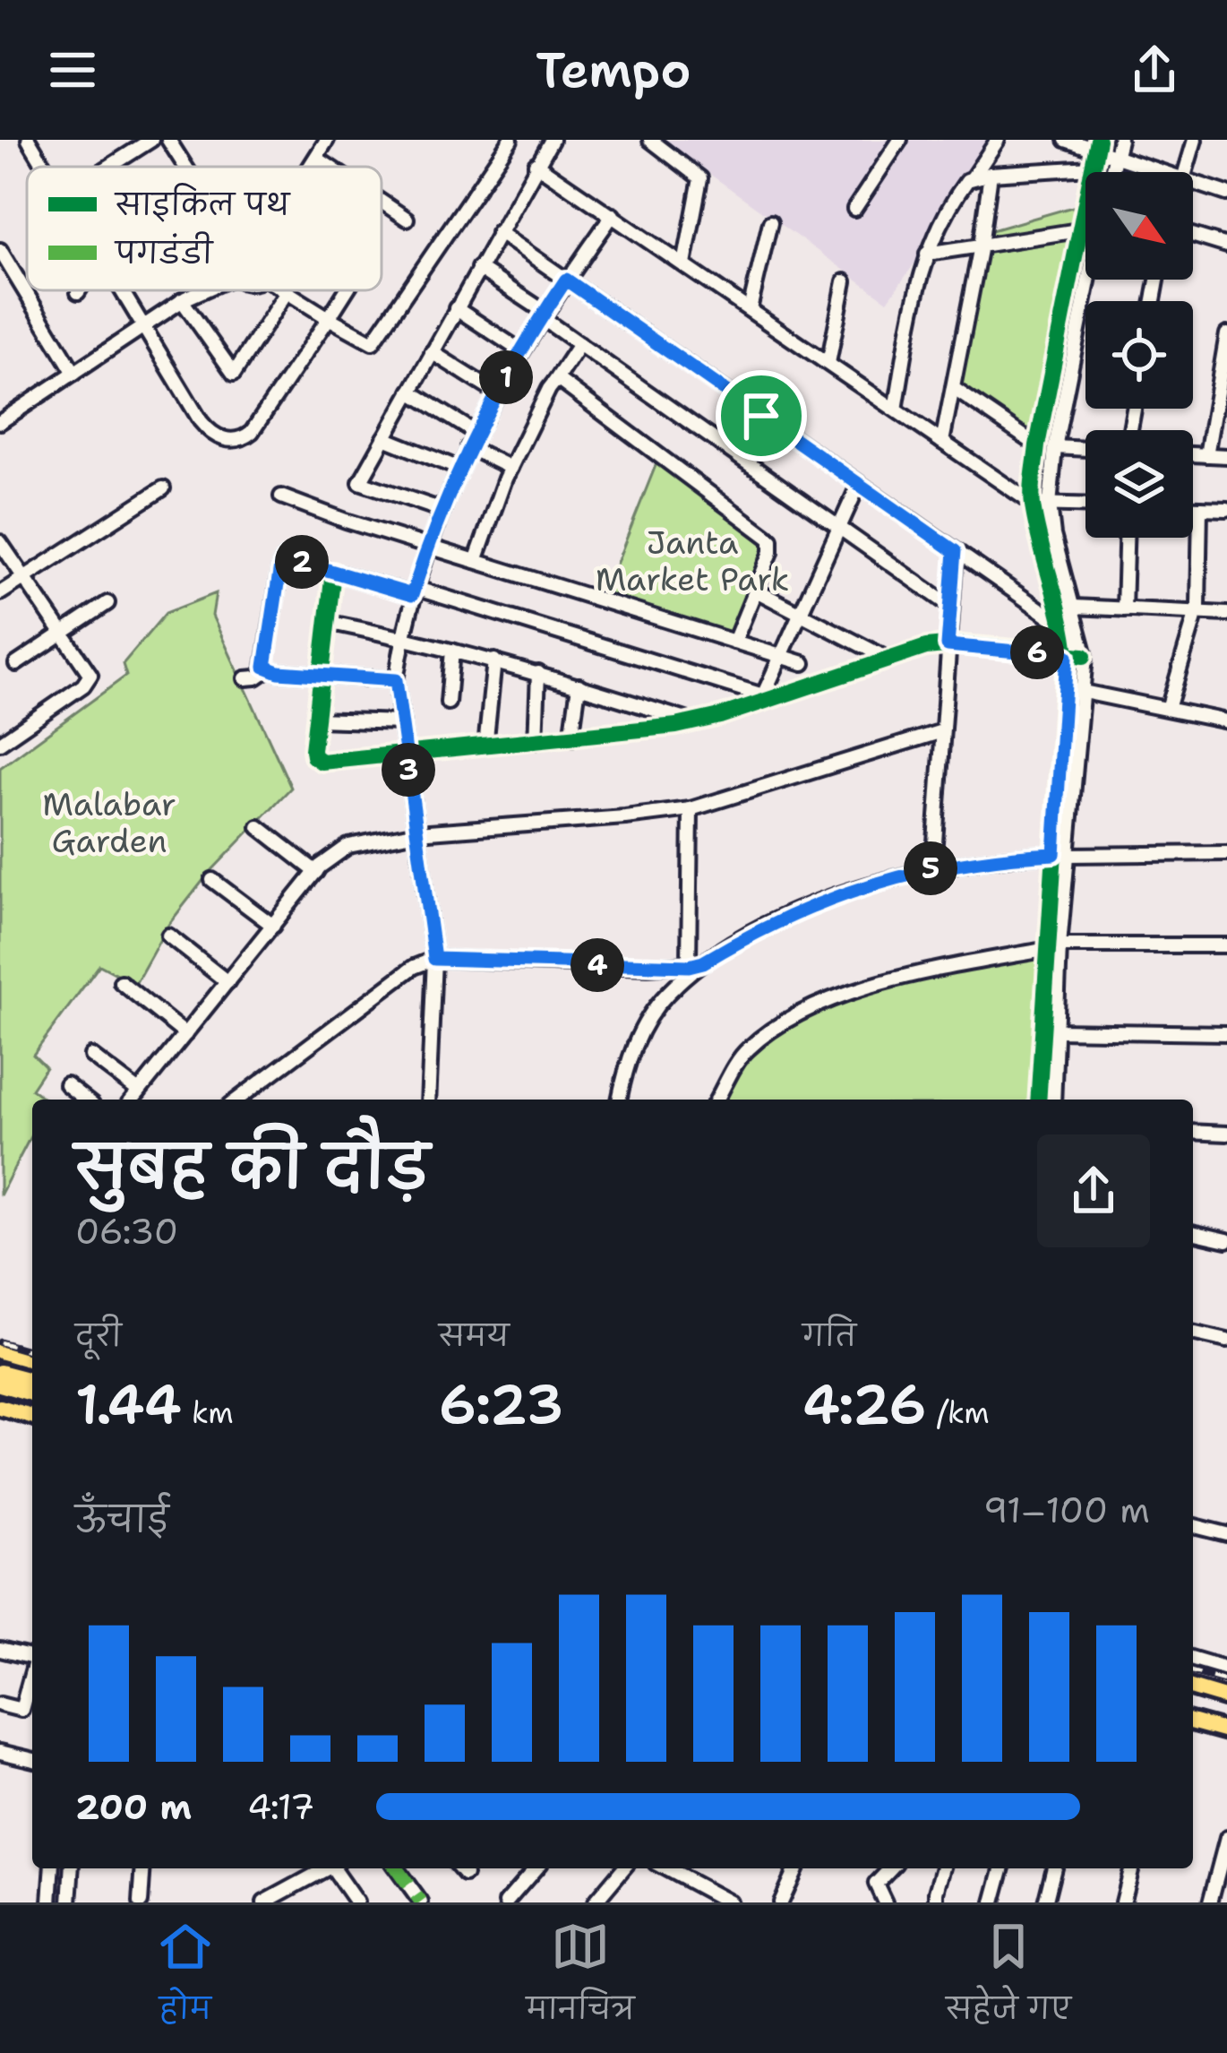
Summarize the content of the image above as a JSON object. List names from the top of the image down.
{
  "parks": ["Janta Market Park", "Malabar Garden"],
  "legend": ["साइकिल पथ", "पगडंडी"],
  "north": "bottom right",
  "page": {
    "header": "Tempo",
    "pins": [
      "1",
      "2",
      "6",
      "3",
      "5",
      "4"
    ],
    "heading": ["सुबह की दौड़", "06:30"],
    "stats": [
      ["दूरी", "1.44 km"],
      ["समय", "6:23"],
      ["गति", "4:26 /km"]
    ],
    "chart": ["ऊँचाई", "91–100 m"],
    "list": [
      {
        "name": "200 m",
        "note": "4:17"
      }
    ],
    "tabs": ["होम", "मानचित्र", "सहेजे गए"]
  }
}
